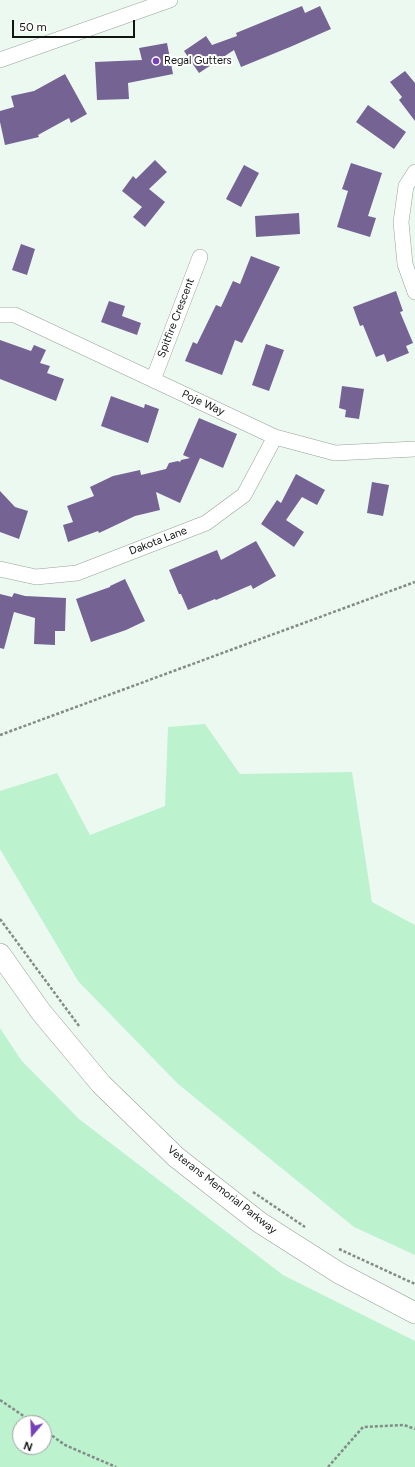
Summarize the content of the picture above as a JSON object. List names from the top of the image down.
{
  "streets": {
    "main road": ["Veterans Memorial Parkway"],
    "street": ["Spitfire Crescent", "Poje Way", "Dakota Lane"]
  },
  "crossings": [
    ["Spitfire Crescent", "Poje Way"],
    ["Poje Way", "Dakota Lane"]
  ],
  "places": ["Regal Gutters"],
  "scale_bar": "50 m",
  "north": "bottom"
}
